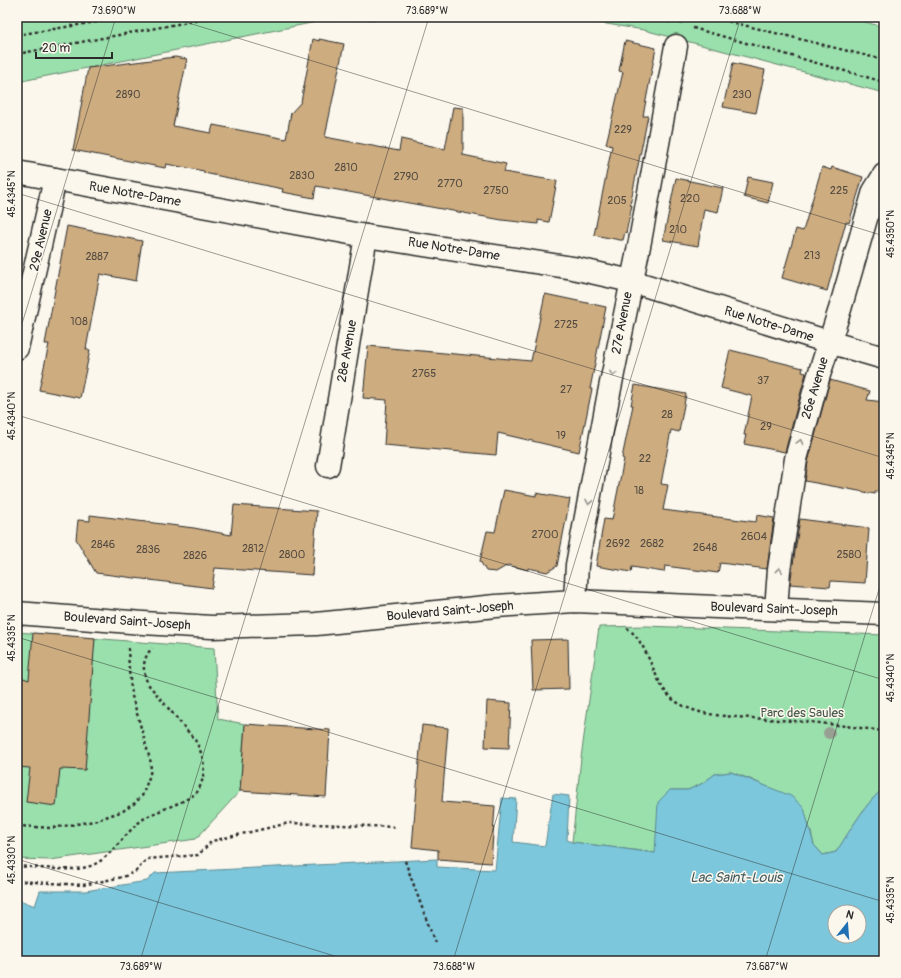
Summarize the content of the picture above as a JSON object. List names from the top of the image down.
{
  "streets": {
    "street": [
      "Rue Notre-Dame",
      "29e Avenue",
      "27e Avenue",
      "28e Avenue",
      "26e Avenue",
      "Boulevard Saint-Joseph"
    ]
  },
  "crossings": [
    ["Rue Notre-Dame", "29e Avenue"],
    ["Rue Notre-Dame", "27e Avenue"],
    ["Rue Notre-Dame", "28e Avenue"],
    ["Rue Notre-Dame", "26e Avenue"],
    ["27e Avenue", "Boulevard Saint-Joseph"],
    ["26e Avenue", "Boulevard Saint-Joseph"]
  ],
  "one_way": ["27e Avenue", "26e Avenue"],
  "water": ["Lac Saint-Louis"],
  "parks": ["Parc des Saules"],
  "house_numbers": [
    "2890",
    "230",
    "229",
    "2810",
    "2830",
    "2790",
    "2770",
    "2750",
    "225",
    "220",
    "205",
    "210",
    "213",
    "2887",
    "108",
    "2725",
    "2765",
    "37",
    "27",
    "28",
    "29",
    "19",
    "22",
    "18",
    "2700",
    "2604",
    "2692",
    "2682",
    "2846",
    "2648",
    "2812",
    "2836",
    "2800",
    "2580",
    "2826"
  ],
  "scale_bar": "20 m",
  "north": "top",
  "coordinates": [
    "73.690°W",
    "73.689°W",
    "73.688°W",
    "45.4345°N",
    "45.4350°N",
    "45.4340°N",
    "45.4335°N",
    "45.4330°N",
    "73.687°W"
  ]
}
